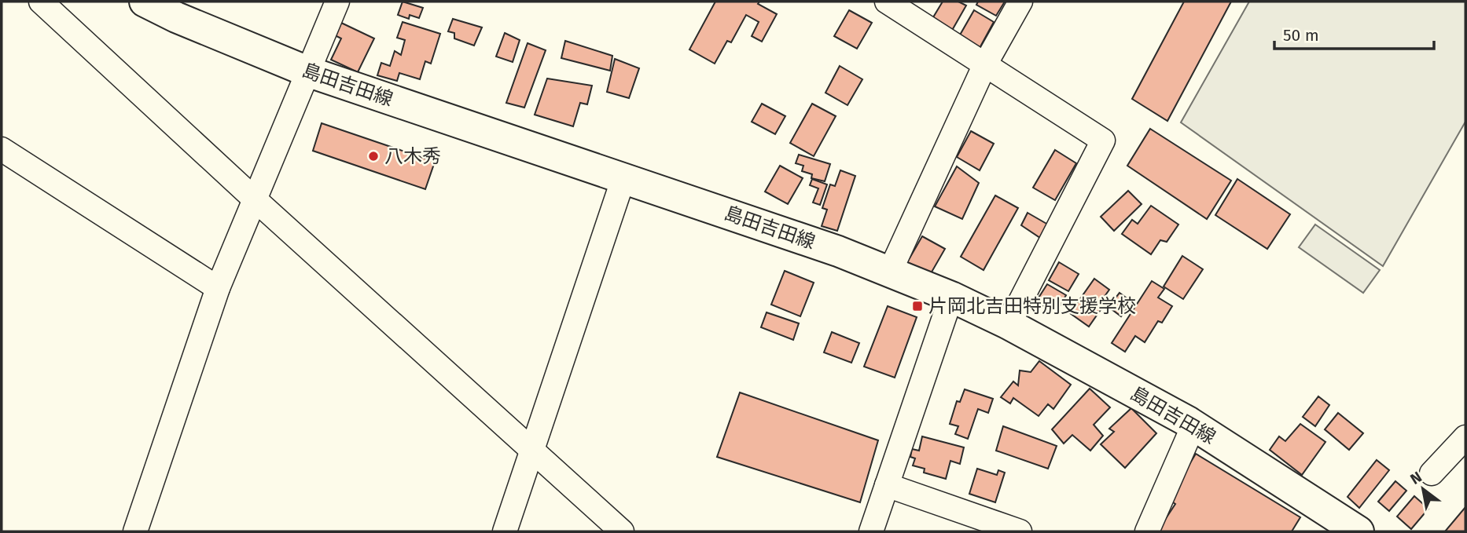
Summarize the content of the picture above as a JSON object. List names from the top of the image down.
{
  "streets": {
    "main road": ["島田吉田線"]
  },
  "places": {
    "other": ["八木秀"],
    "transit": ["片岡北吉田特別支援学校"]
  },
  "scale_bar": "50 m",
  "north": "top left"
}
